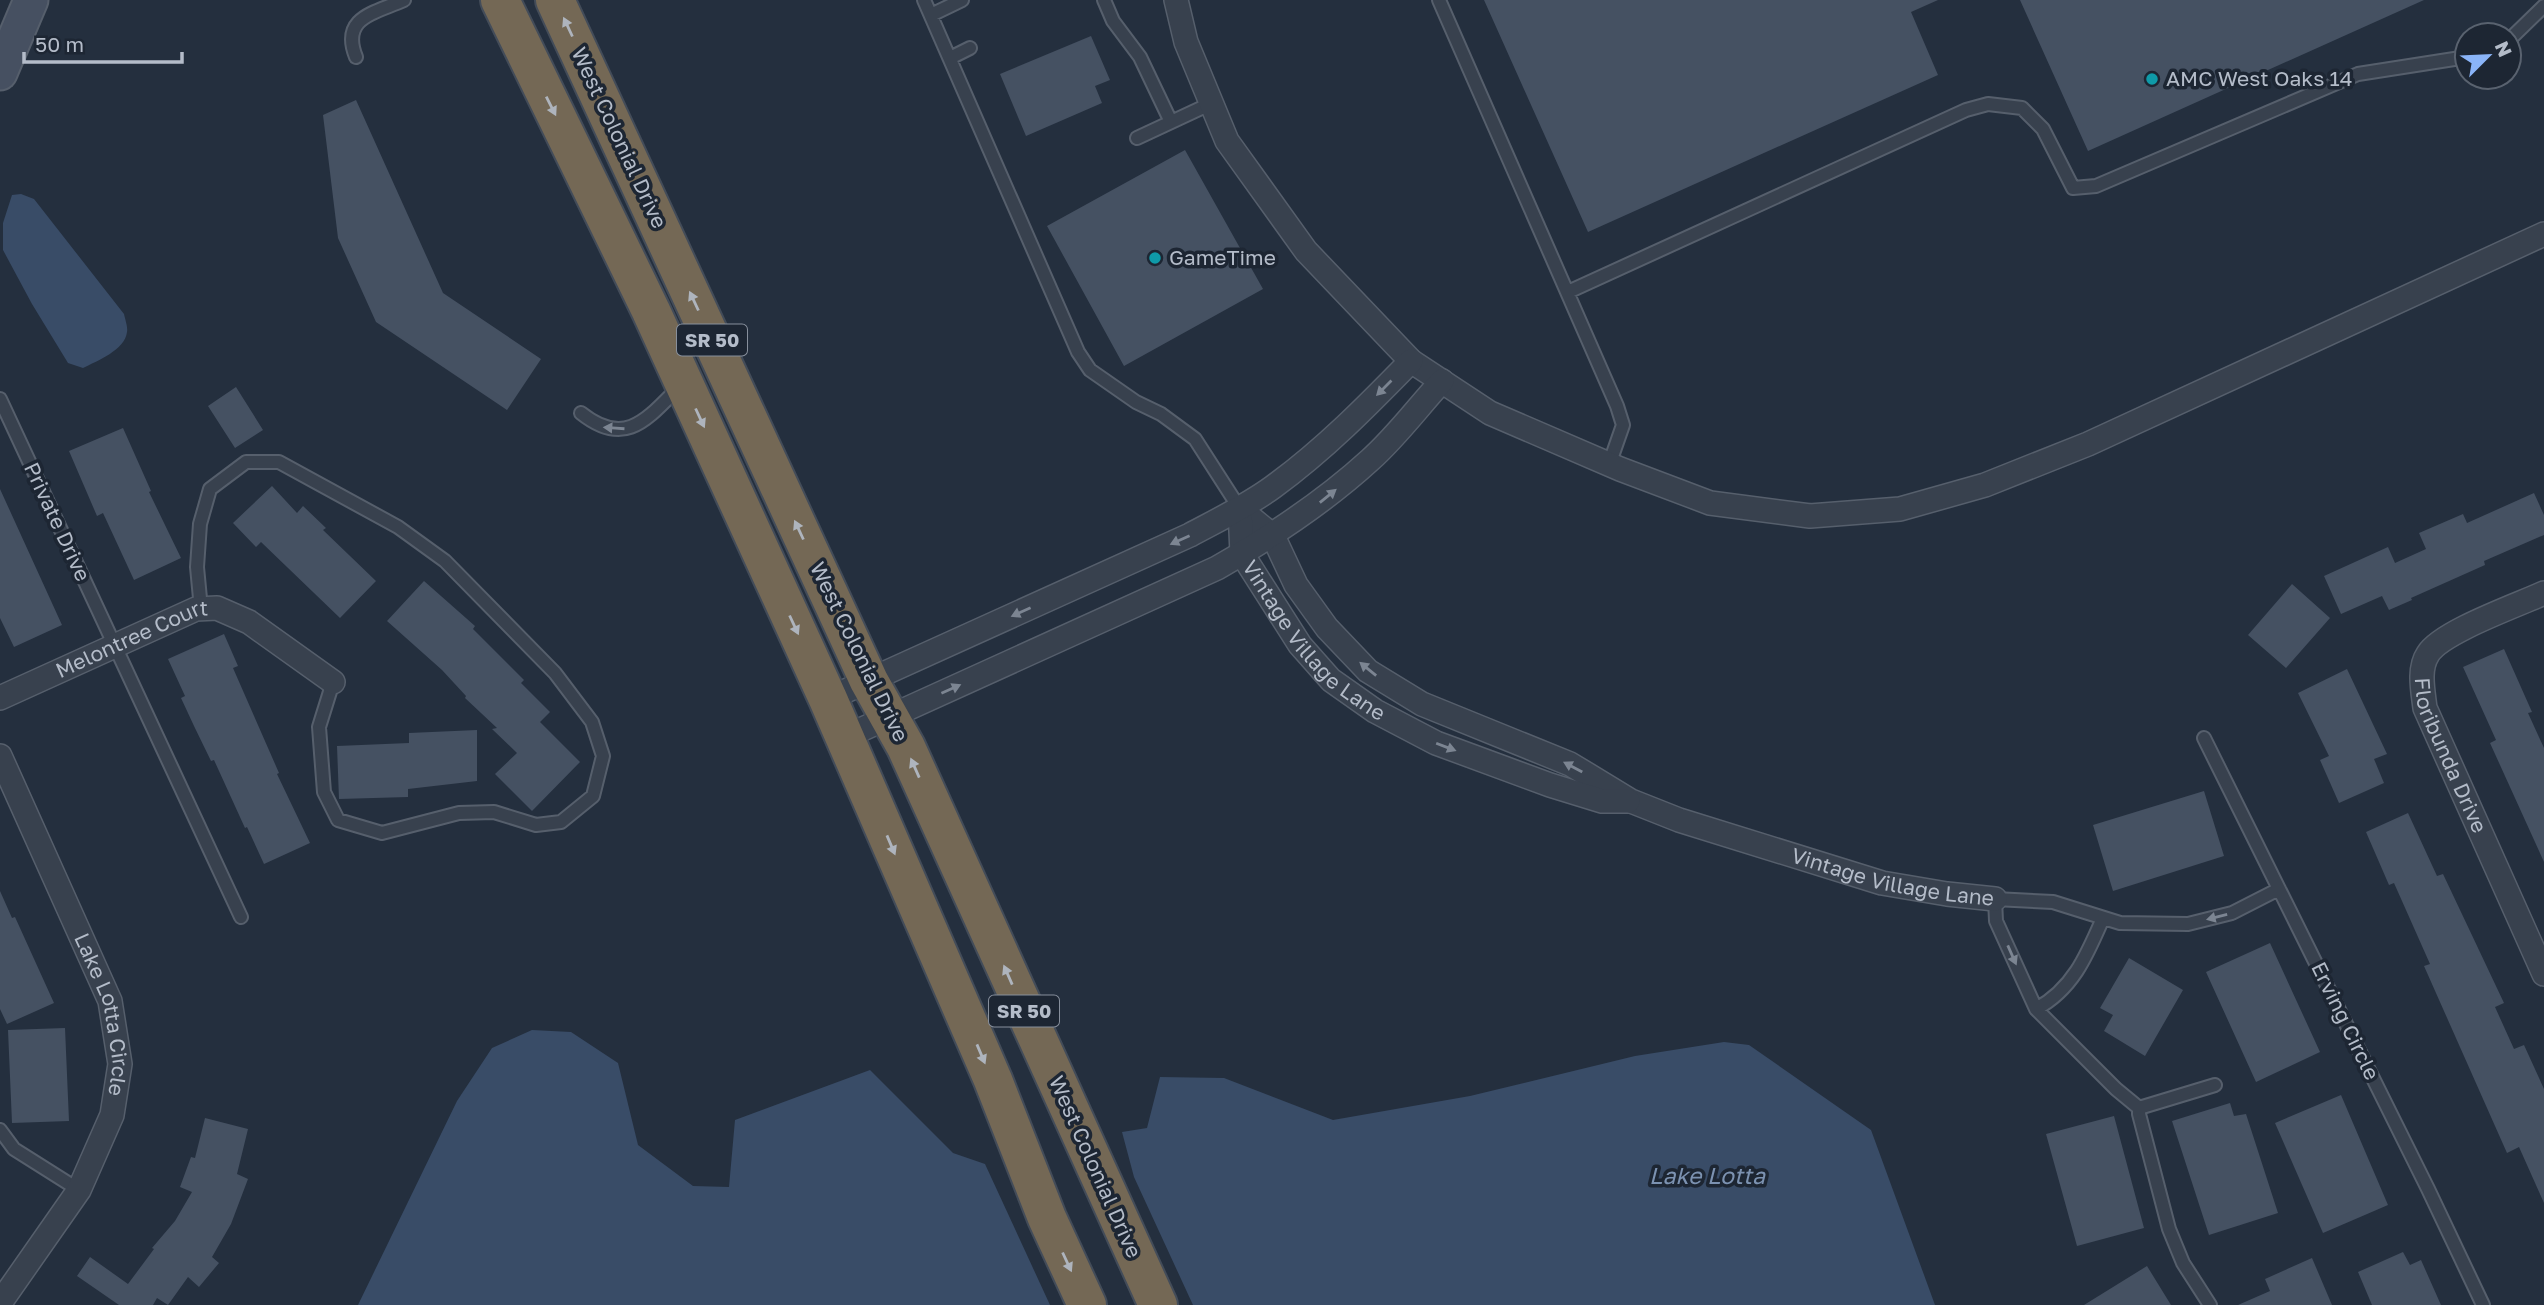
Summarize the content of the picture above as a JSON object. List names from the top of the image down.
{
  "streets": {
    "highway": ["West Colonial Drive", "SR 50"],
    "street": [
      "Vintage Village Lane",
      "Melontree Court",
      "Floribunda Drive",
      "Lake Lotta Circle"
    ],
    "lane": ["Private Drive", "Erving Circle"]
  },
  "crossings": [
    ["Private Drive", "Melontree Court"],
    ["Vintage Village Lane", "Erving Circle"]
  ],
  "water": ["Lake Lotta"],
  "places": ["AMC West Oaks 14", "GameTime"],
  "scale_bar": "50 m",
  "north": "top right"
}
